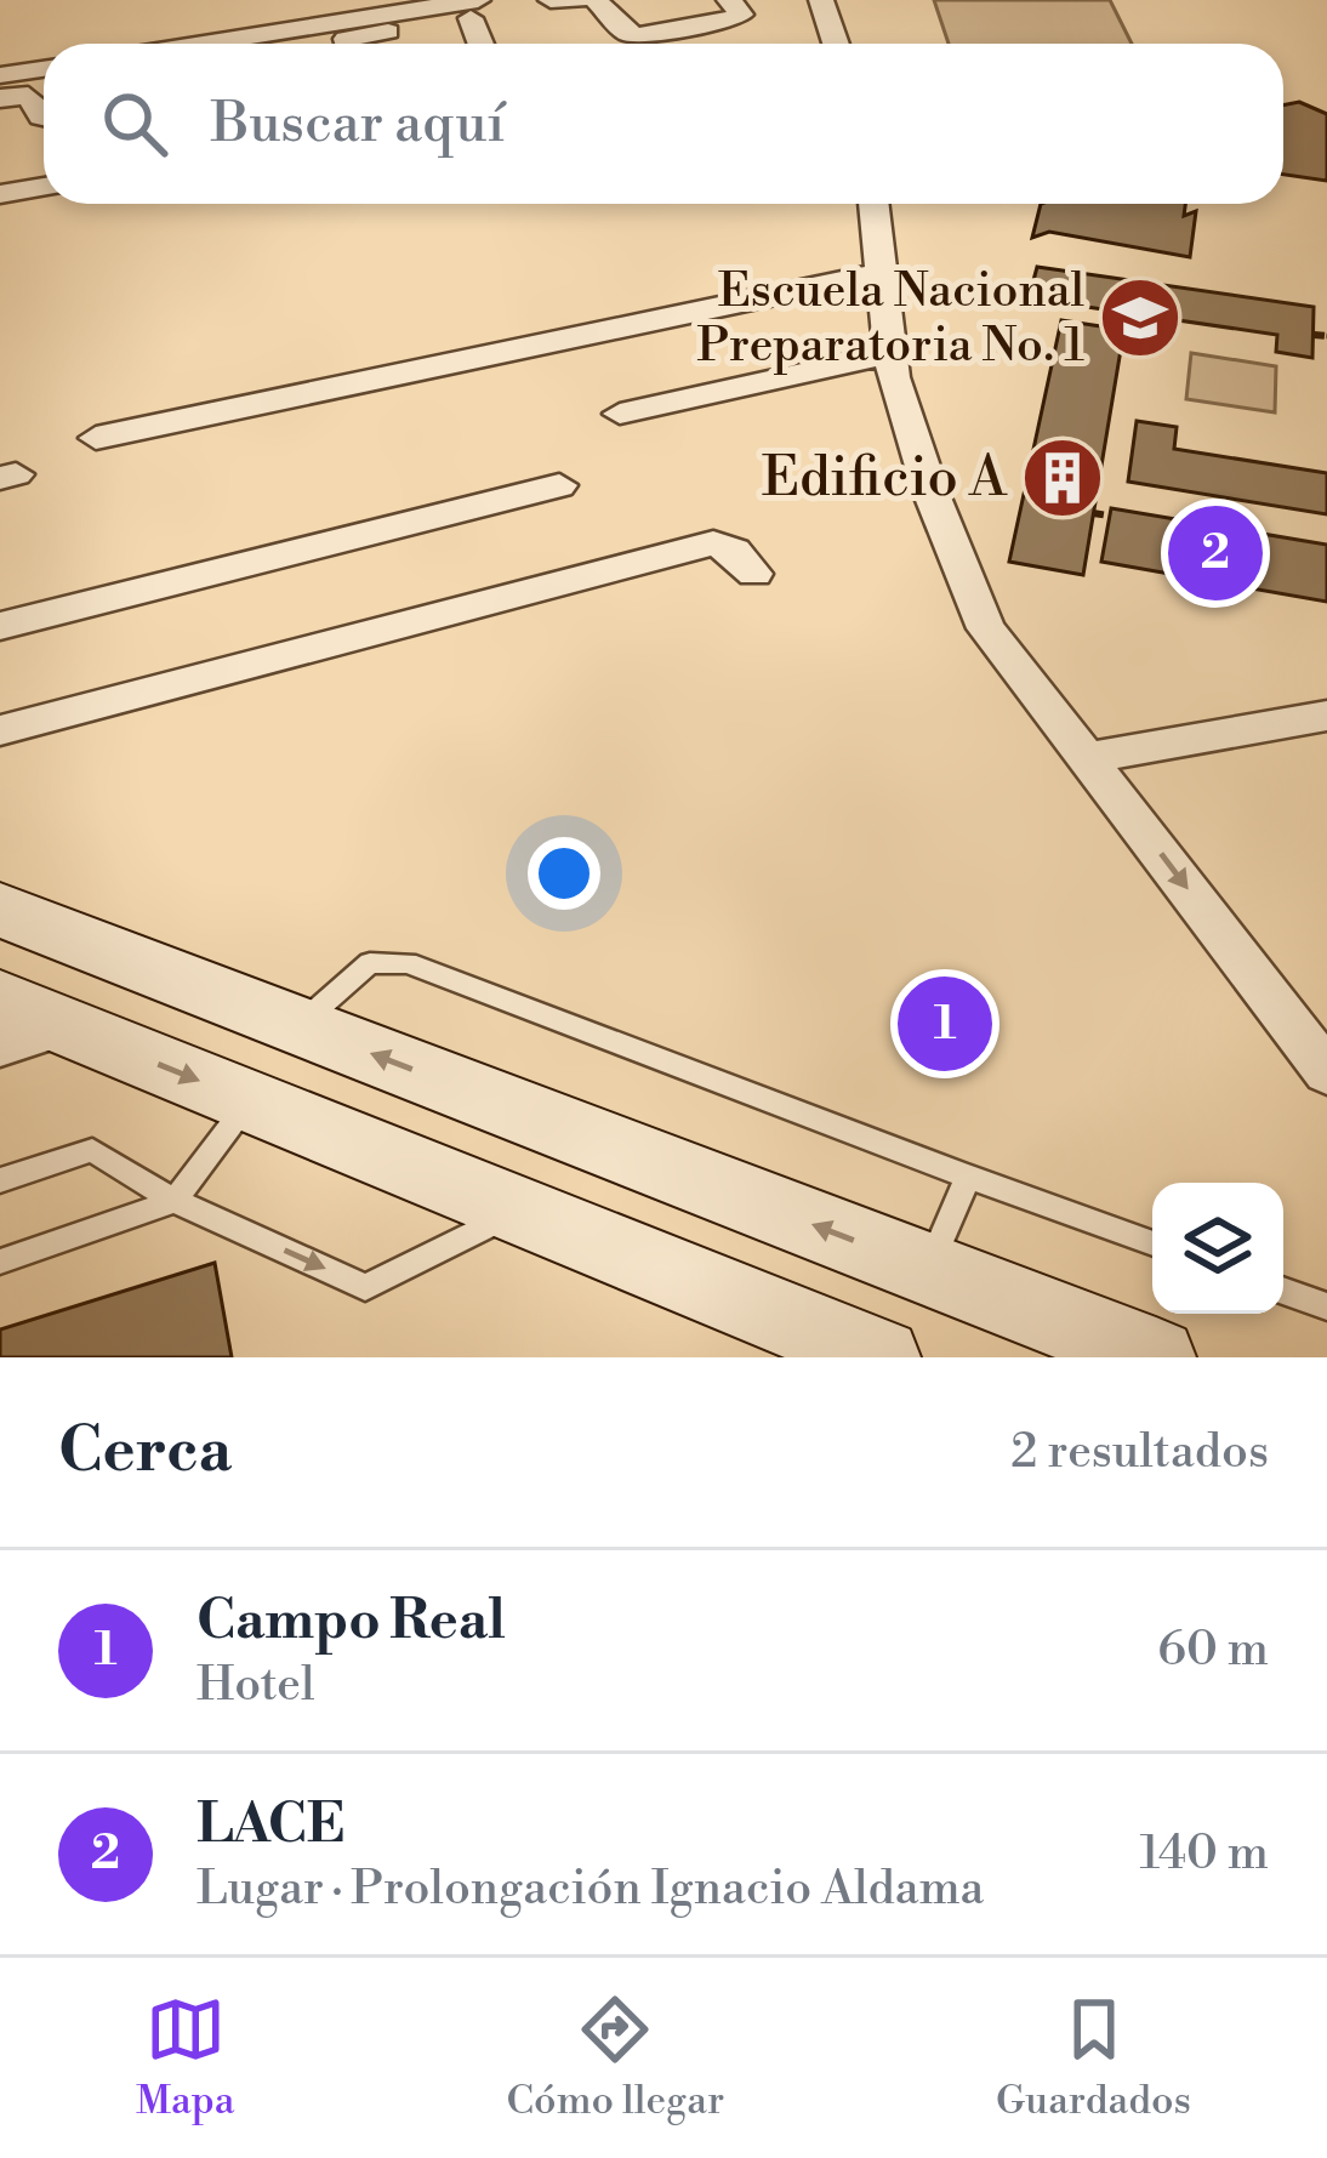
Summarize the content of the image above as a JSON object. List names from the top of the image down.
{
  "places": {
    "school or university": ["Escuela Nacional Preparatoria No. 1"],
    "building": ["Edificio A"]
  },
  "page": {
    "search": "Buscar aquí",
    "pins": ["2", "1"],
    "heading": ["Cerca", "2 resultados"],
    "list": [
      {
        "mark": "1",
        "name": "Campo Real",
        "note": "Hotel",
        "value": "60 m"
      },
      {
        "mark": "2",
        "name": "LACE",
        "note": "Lugar · Prolongación Ignacio Aldama",
        "value": "140 m"
      }
    ],
    "nav": ["Mapa", "Cómo llegar", "Guardados"]
  }
}
